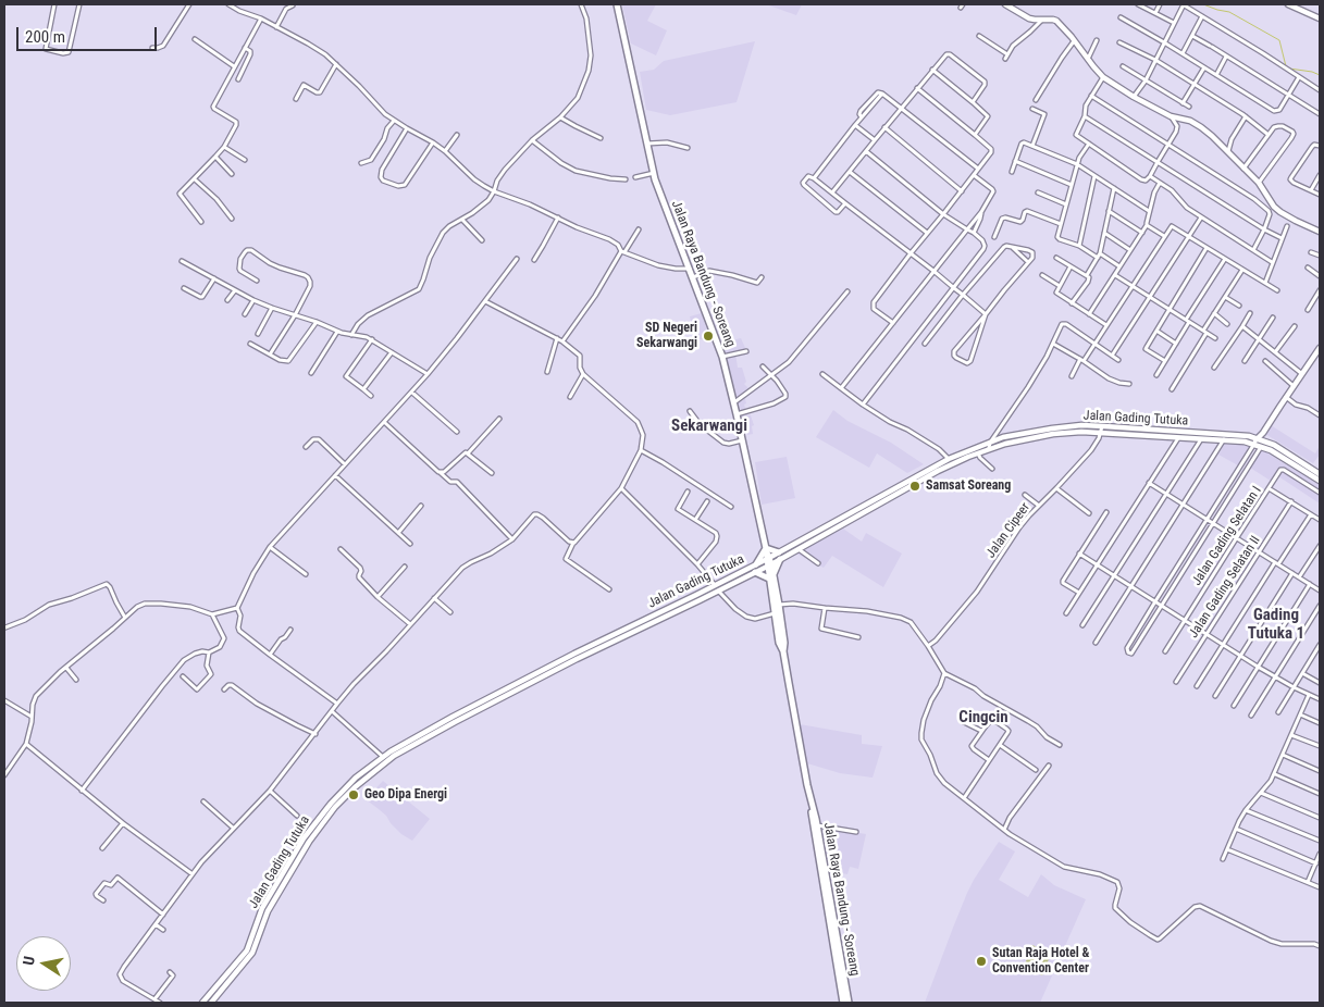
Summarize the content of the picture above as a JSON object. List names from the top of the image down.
{
  "streets": {
    "main road": ["Jalan Raya Bandung - Soreang", "Jalan Gading Tutuka"],
    "street": ["Jalan Cipeer", "Jalan Gading Selatan I", "Jalan Gading Selatan II"]
  },
  "crossings": [
    ["Jalan Raya Bandung - Soreang", "Jalan Gading Tutuka"],
    ["Jalan Gading Tutuka", "Jalan Cipeer"]
  ],
  "districts": ["Sekarwangi", "Gading Tutuka 1", "Cingcin"],
  "places": [
    "SD Negeri Sekarwangi",
    "Samsat Soreang",
    "Geo Dipa Energi",
    "Sutan Raja Hotel & Convention Center"
  ],
  "scale_bar": "200 m",
  "north": "left"
}
